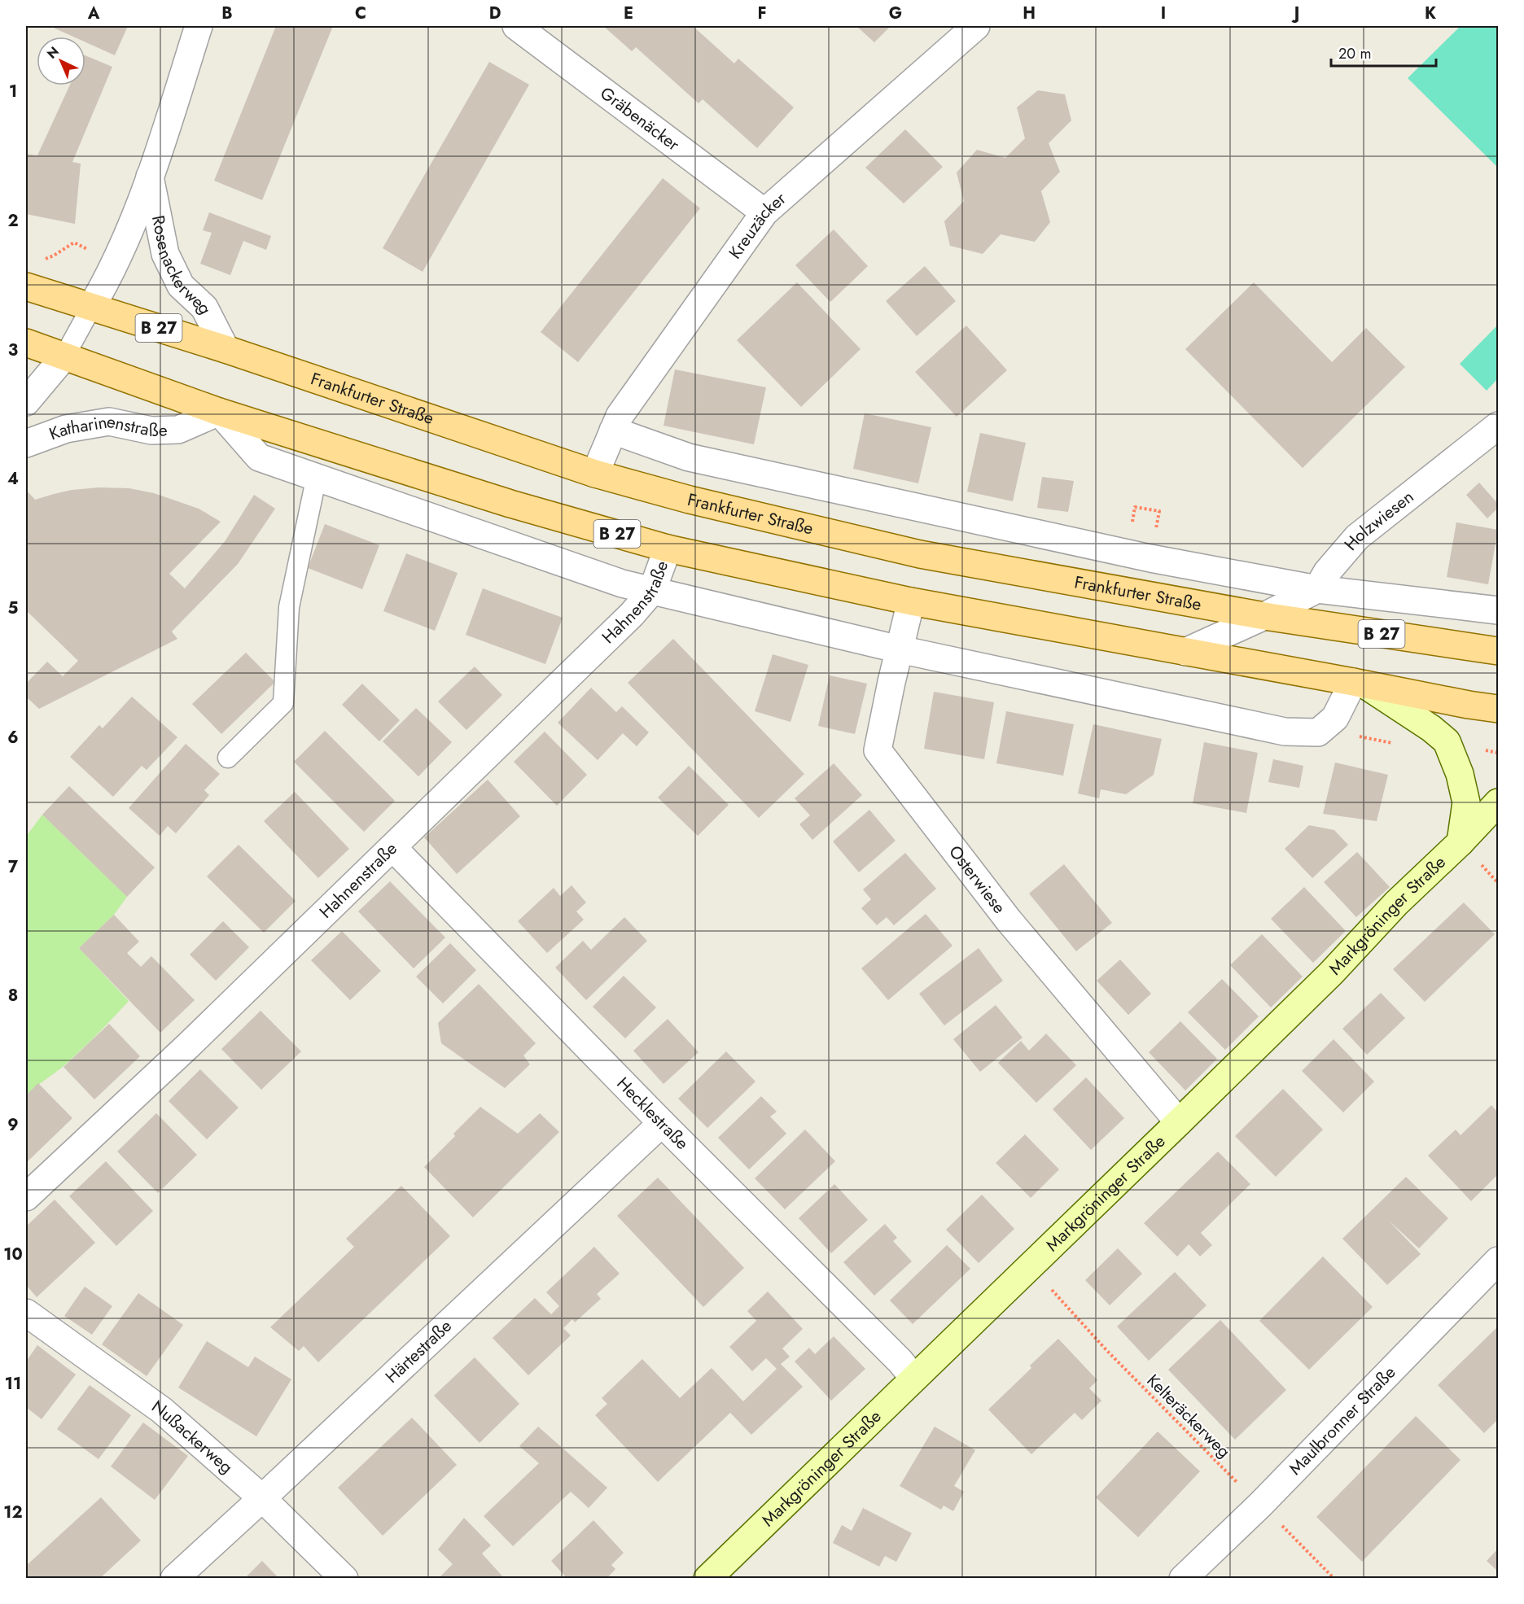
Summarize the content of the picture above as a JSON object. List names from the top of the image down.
{
  "streets": {
    "main road": ["B 27", "Frankfurter Straße", "Markgröninger Straße"],
    "street": [
      "Gräbenäcker",
      "Kreuzäcker",
      "Rosenackerweg",
      "Katharinenstraße",
      "Holzwiesen",
      "Hahnenstraße",
      "Osterwiese",
      "Hecklestraße",
      "Härtestraße",
      "Maulbronner Straße",
      "Nußackerweg"
    ],
    "path": ["Kelteräckerweg"]
  },
  "crossings": [
    ["Gräbenäcker", "Kreuzäcker"],
    ["Kreuzäcker", "Frankfurter Straße"],
    ["Rosenackerweg", "Frankfurter Straße"],
    ["B 27", "Katharinenstraße"],
    ["B 27", "Hahnenstraße"],
    ["B 27", "Osterwiese"],
    ["Hahnenstraße", "Hecklestraße"],
    ["Osterwiese", "Markgröninger Straße"],
    ["Markgröninger Straße", "Hecklestraße"],
    ["Markgröninger Straße", "Kelteräckerweg"],
    ["Hecklestraße", "Härtestraße"],
    ["Härtestraße", "Nußackerweg"],
    ["Kelteräckerweg", "Maulbronner Straße"]
  ],
  "scale_bar": "20 m",
  "north": "top left",
  "grid": {
    "columns": [
      "A",
      "B",
      "C",
      "D",
      "E",
      "F",
      "G",
      "H",
      "I",
      "J",
      "K"
    ],
    "rows": [
      "1",
      "2",
      "3",
      "4",
      "5",
      "6",
      "7",
      "8",
      "9",
      "10",
      "11",
      "12"
    ]
  }
}
